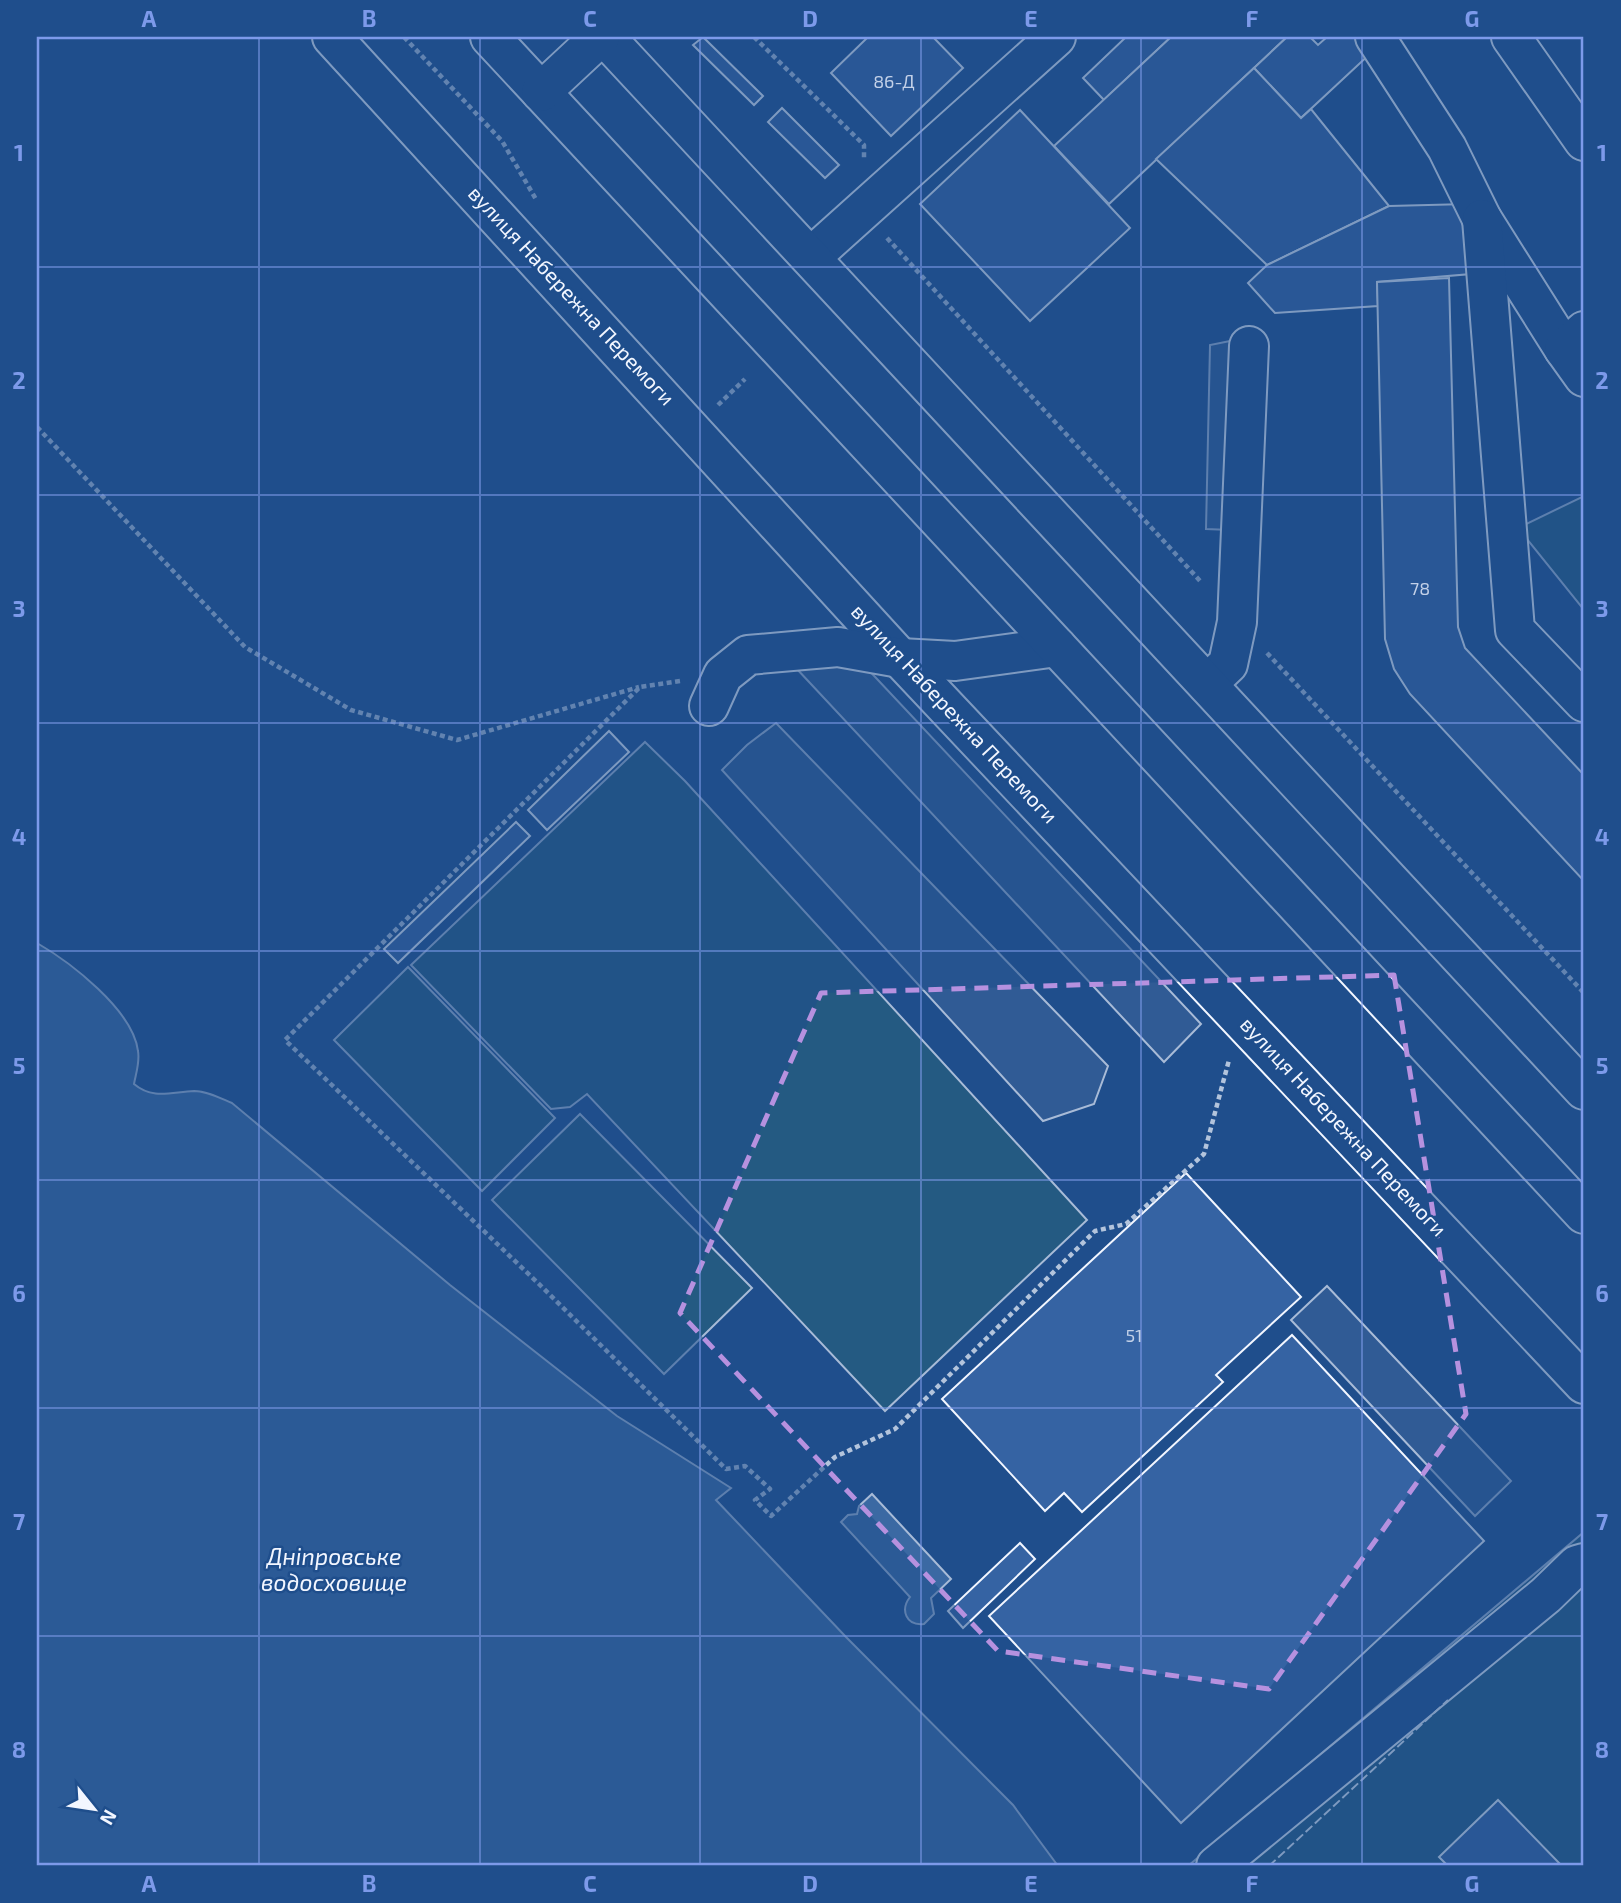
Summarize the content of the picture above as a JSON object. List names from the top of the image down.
{
  "streets": {
    "main road": ["вулиця Набережна Перемоги"]
  },
  "water": ["Дніпровське водосховище"],
  "house_numbers": ["86-Д", "78", "51"],
  "north": "bottom right",
  "grid": {
    "columns": [
      "A",
      "B",
      "C",
      "D",
      "E",
      "F",
      "G"
    ],
    "rows": [
      "1",
      "2",
      "3",
      "4",
      "5",
      "6",
      "7",
      "8"
    ]
  }
}
